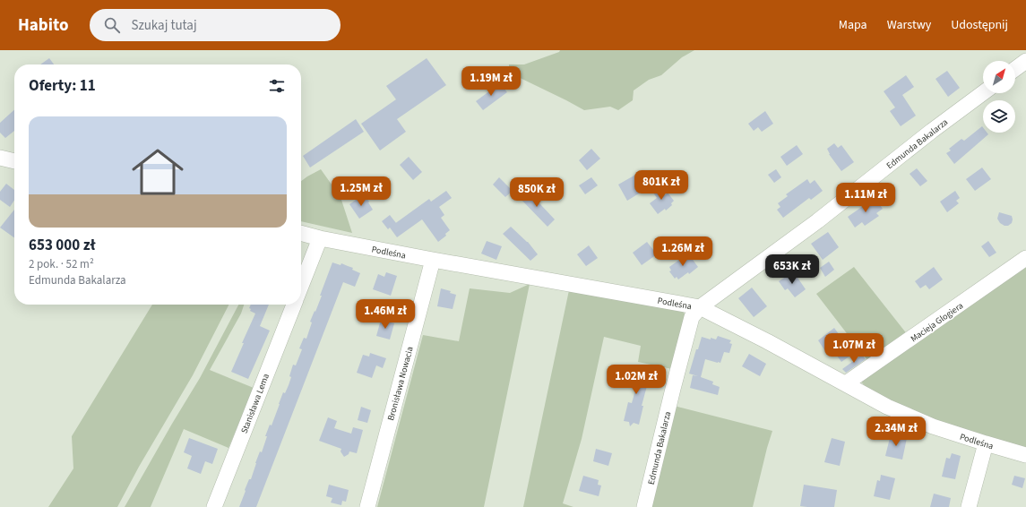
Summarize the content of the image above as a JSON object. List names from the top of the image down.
{
  "streets": {
    "street": [
      "Edmunda Bakalarza",
      "Podleśna",
      "Macieja Glogiera",
      "Bronisława Nowacia",
      "Stanisława Lema"
    ]
  },
  "crossings": [
    ["Edmunda Bakalarza", "Podleśna"],
    ["Podleśna", "Macieja Glogiera"],
    ["Podleśna", "Bronisława Nowacia"]
  ],
  "north": "top right",
  "page": {
    "header": "Habito",
    "search": "Szukaj tutaj",
    "nav": ["Mapa", "Warstwy", "Udostępnij"],
    "heading": "Oferty: 11",
    "price": [
      "1.19M zł",
      "801K zł",
      "1.25M zł",
      "850K zł",
      "1.11M zł",
      "1.26M zł",
      "653K zł",
      "1.46M zł",
      "1.07M zł",
      "1.02M zł",
      "2.34M zł"
    ],
    "list": [
      {
        "name": "653 000 zł",
        "note": "2 pok. · 52 m² · Edmunda Bakalarza"
      }
    ]
  }
}
